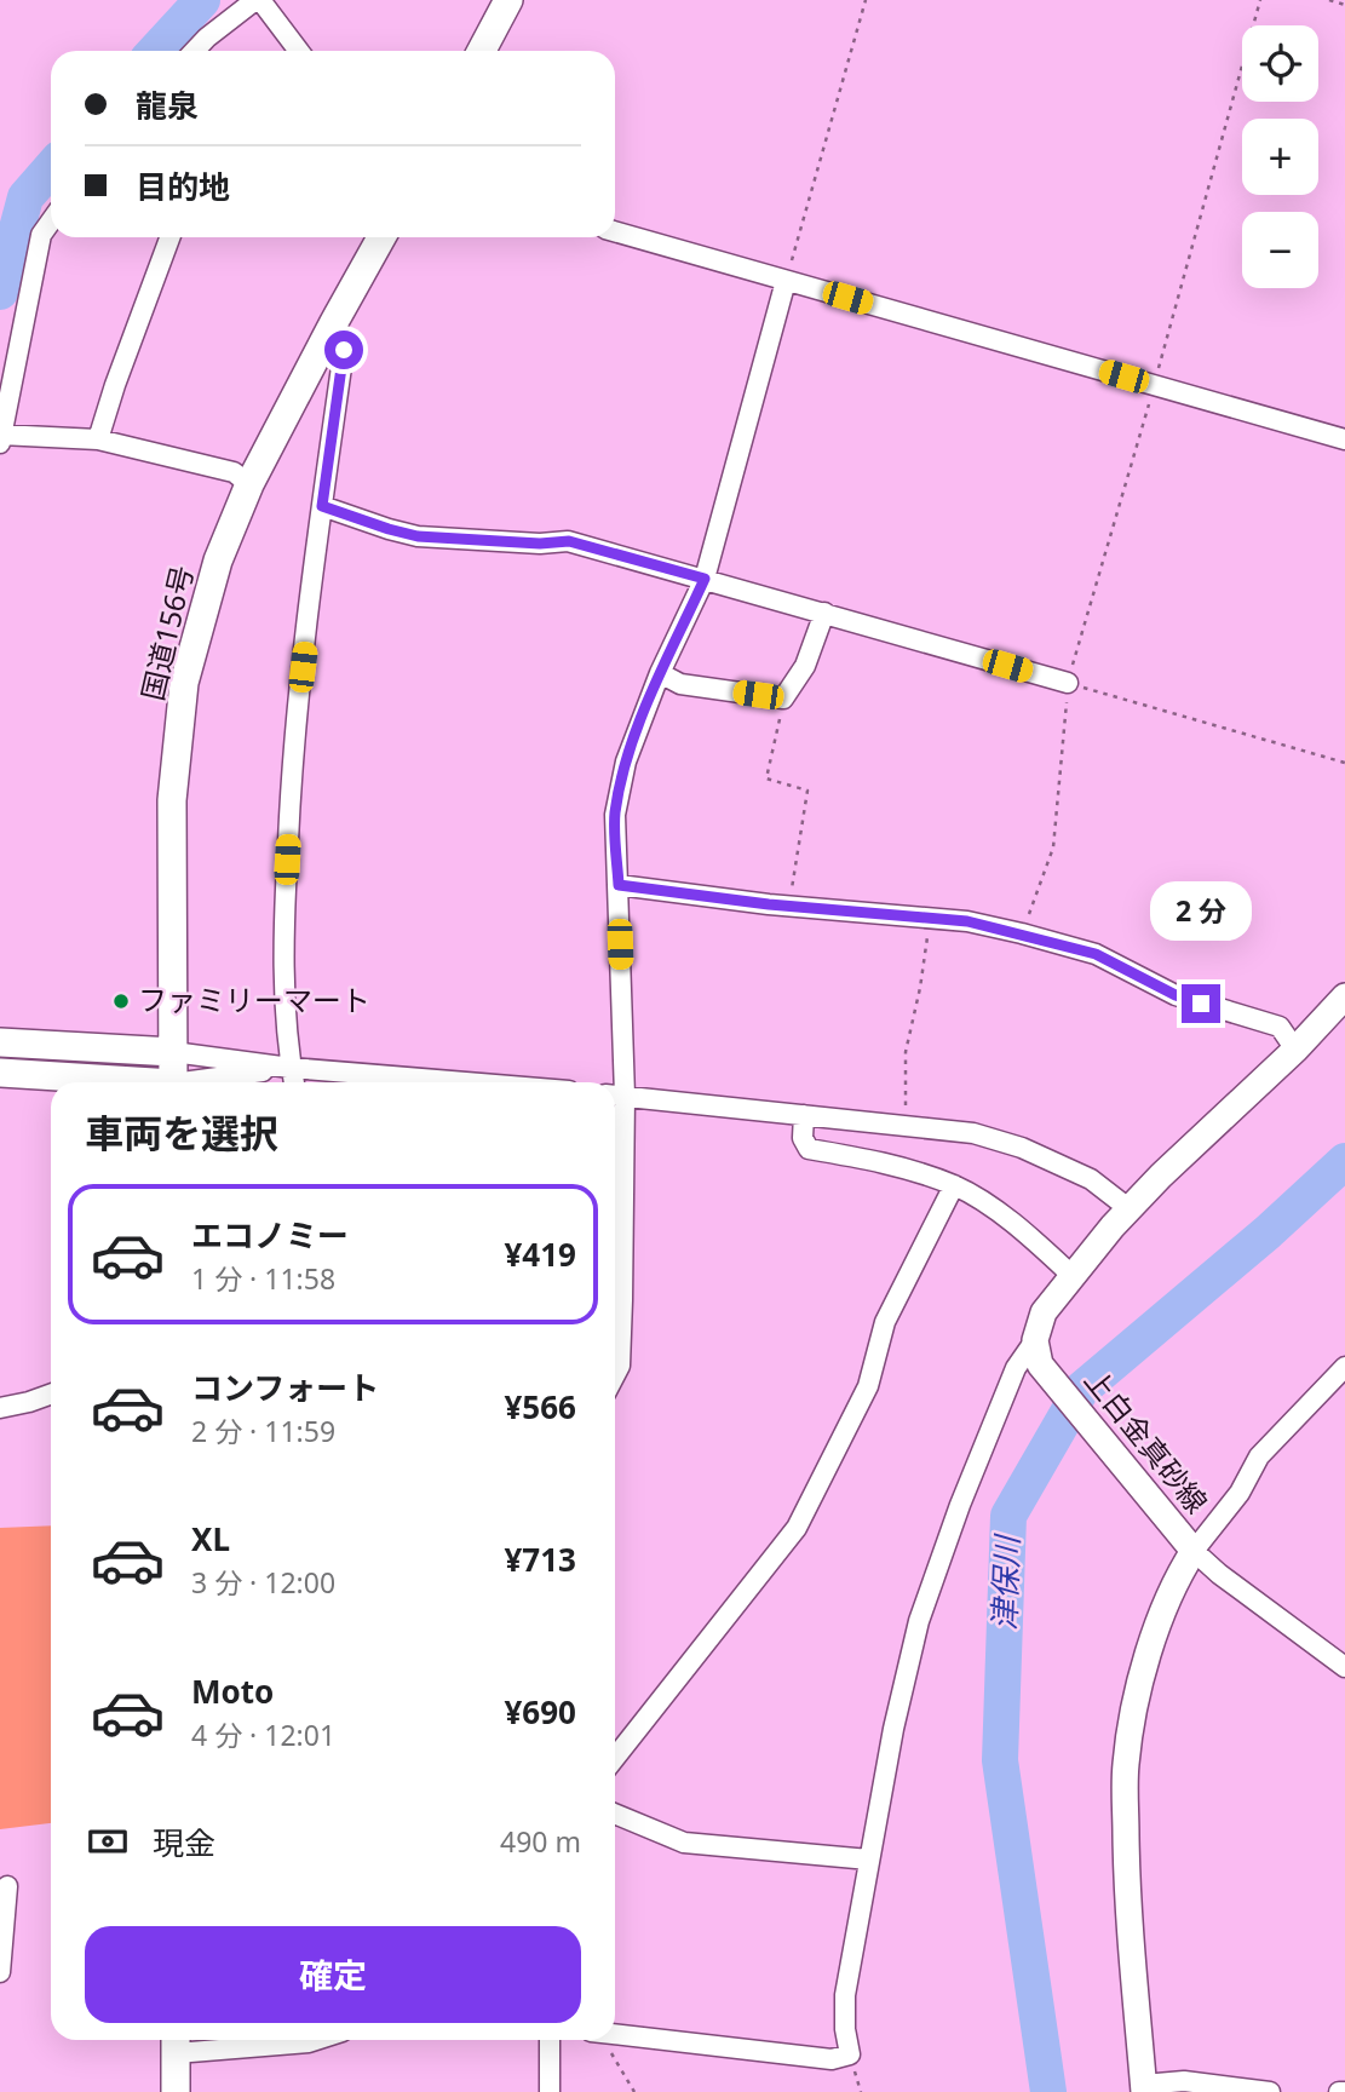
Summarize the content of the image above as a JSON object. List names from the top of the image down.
{
  "streets": {
    "highway": ["国道156号"],
    "main road": ["上白金真砂線"]
  },
  "water": ["津保川"],
  "places": ["ファミリーマート"],
  "page": {
    "map_buttons": ["+", "−"],
    "banner": ["龍泉", "目的地"],
    "bubble": "2 分",
    "heading": "車両を選択",
    "list": [
      {
        "name": "エコノミー",
        "note": "1 分 · 11:58",
        "value": "¥419"
      },
      {
        "name": "コンフォート",
        "note": "2 分 · 11:59",
        "value": "¥566"
      },
      {
        "name": "XL",
        "note": "3 分 · 12:00",
        "value": "¥713"
      },
      {
        "name": "Moto",
        "note": "4 分 · 12:01",
        "value": "¥690"
      }
    ],
    "pay": ["現金", "490 m"],
    "buttons": "確定"
  }
}
